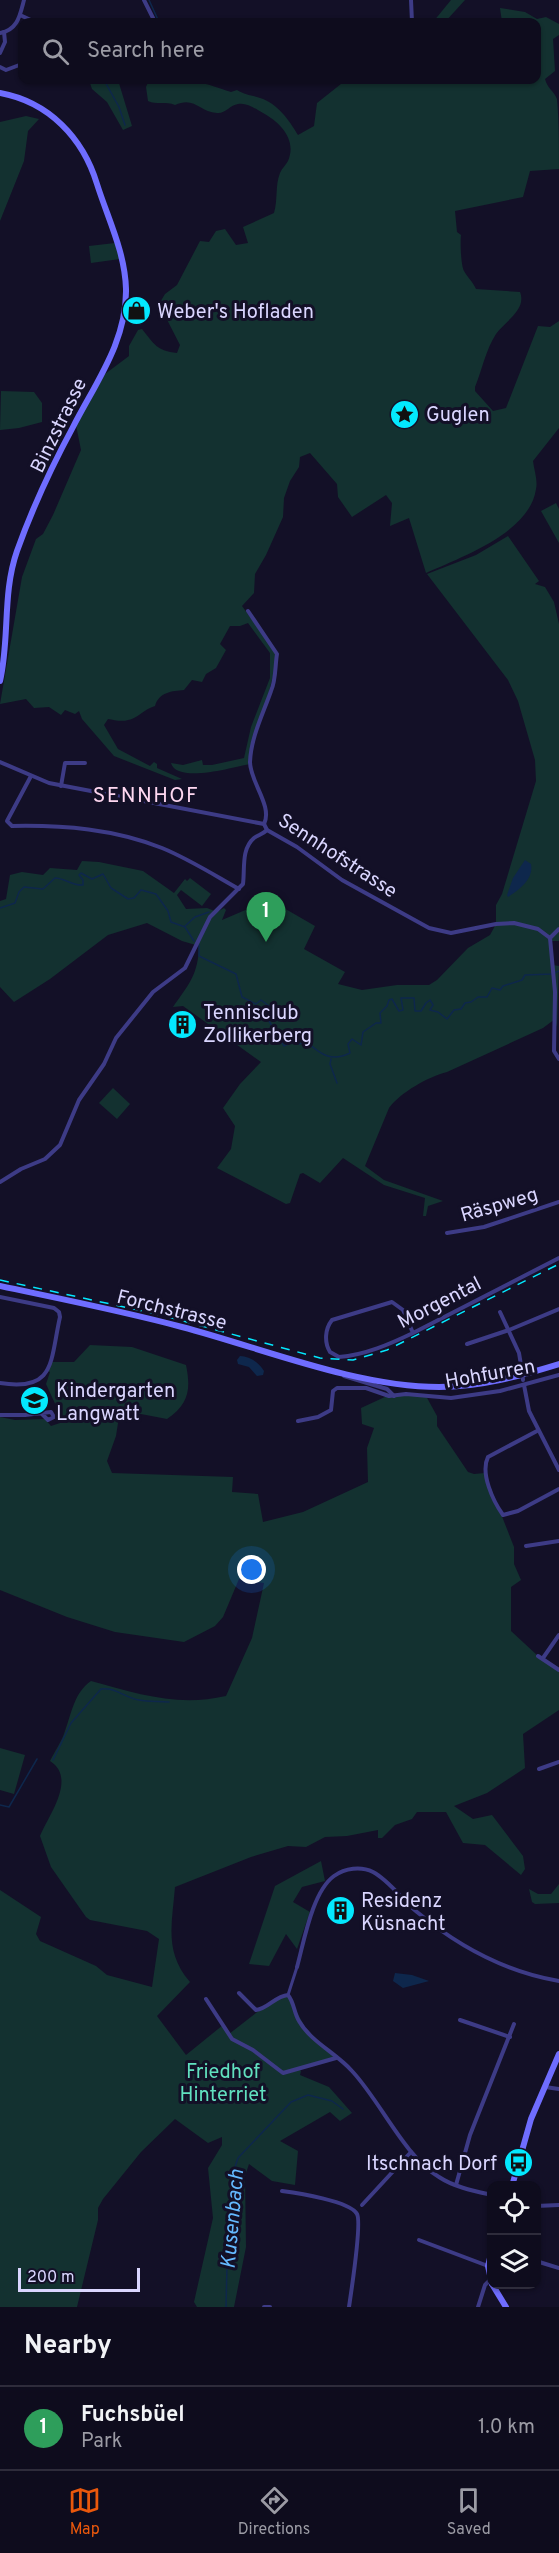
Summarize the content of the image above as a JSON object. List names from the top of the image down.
{
  "streets": {
    "main road": ["Binzstrasse", "Forchstrasse"],
    "street": [
      "Sennhofstrasse",
      "Räspweg",
      "Morgental",
      "Hohfurren"
    ]
  },
  "crossings": [
    ["Forchstrasse", "Hohfurren"]
  ],
  "districts": ["SENNHOF"],
  "water": ["Kusenbach"],
  "parks": ["Friedhof Hinterriet"],
  "places": {
    "shop": ["Weber's Hofladen"],
    "place": ["Guglen"],
    "building": ["Tennisclub Zollikerberg", "Residenz Küsnacht"],
    "school or university": ["Kindergarten Langwatt"],
    "bus stop": ["Itschnach Dorf"]
  },
  "scale_bar": "200 m",
  "page": {
    "search": "Search here",
    "pins": "1",
    "scale": "200 m",
    "heading": "Nearby",
    "list": [
      {
        "mark": "1",
        "name": "Fuchsbüel",
        "note": "Park",
        "value": "1.0 km"
      }
    ],
    "nav": ["Map", "Directions", "Saved"]
  }
}
